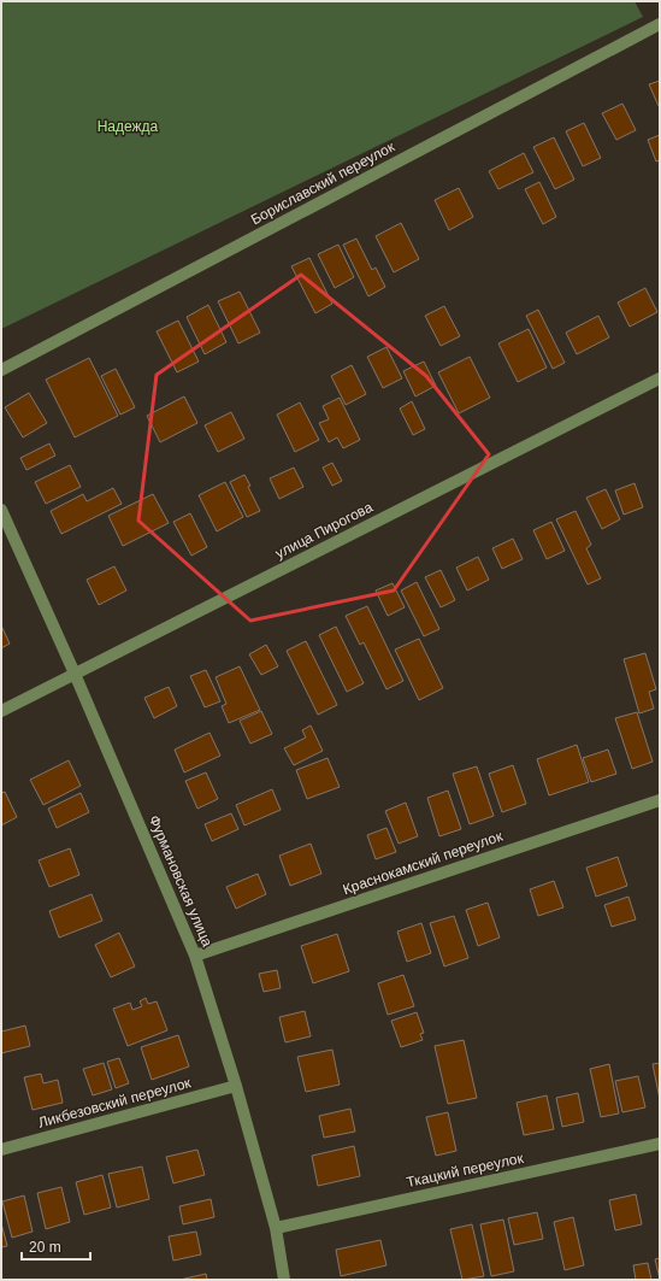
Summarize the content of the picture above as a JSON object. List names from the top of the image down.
{
  "streets": {
    "street": [
      "Бориславский переулок",
      "улица Пирогова",
      "Краснокамский переулок",
      "Фурмановская улица",
      "Ликбезовский переулок",
      "Ткацкий переулок"
    ]
  },
  "crossings": [
    ["улица Пирогова", "Фурмановская улица"],
    ["Краснокамский переулок", "Фурмановская улица"],
    ["Фурмановская улица", "Ликбезовский переулок"],
    ["Фурмановская улица", "Ткацкий переулок"]
  ],
  "parks": ["Надежда"],
  "scale_bar": "20 m"
}
